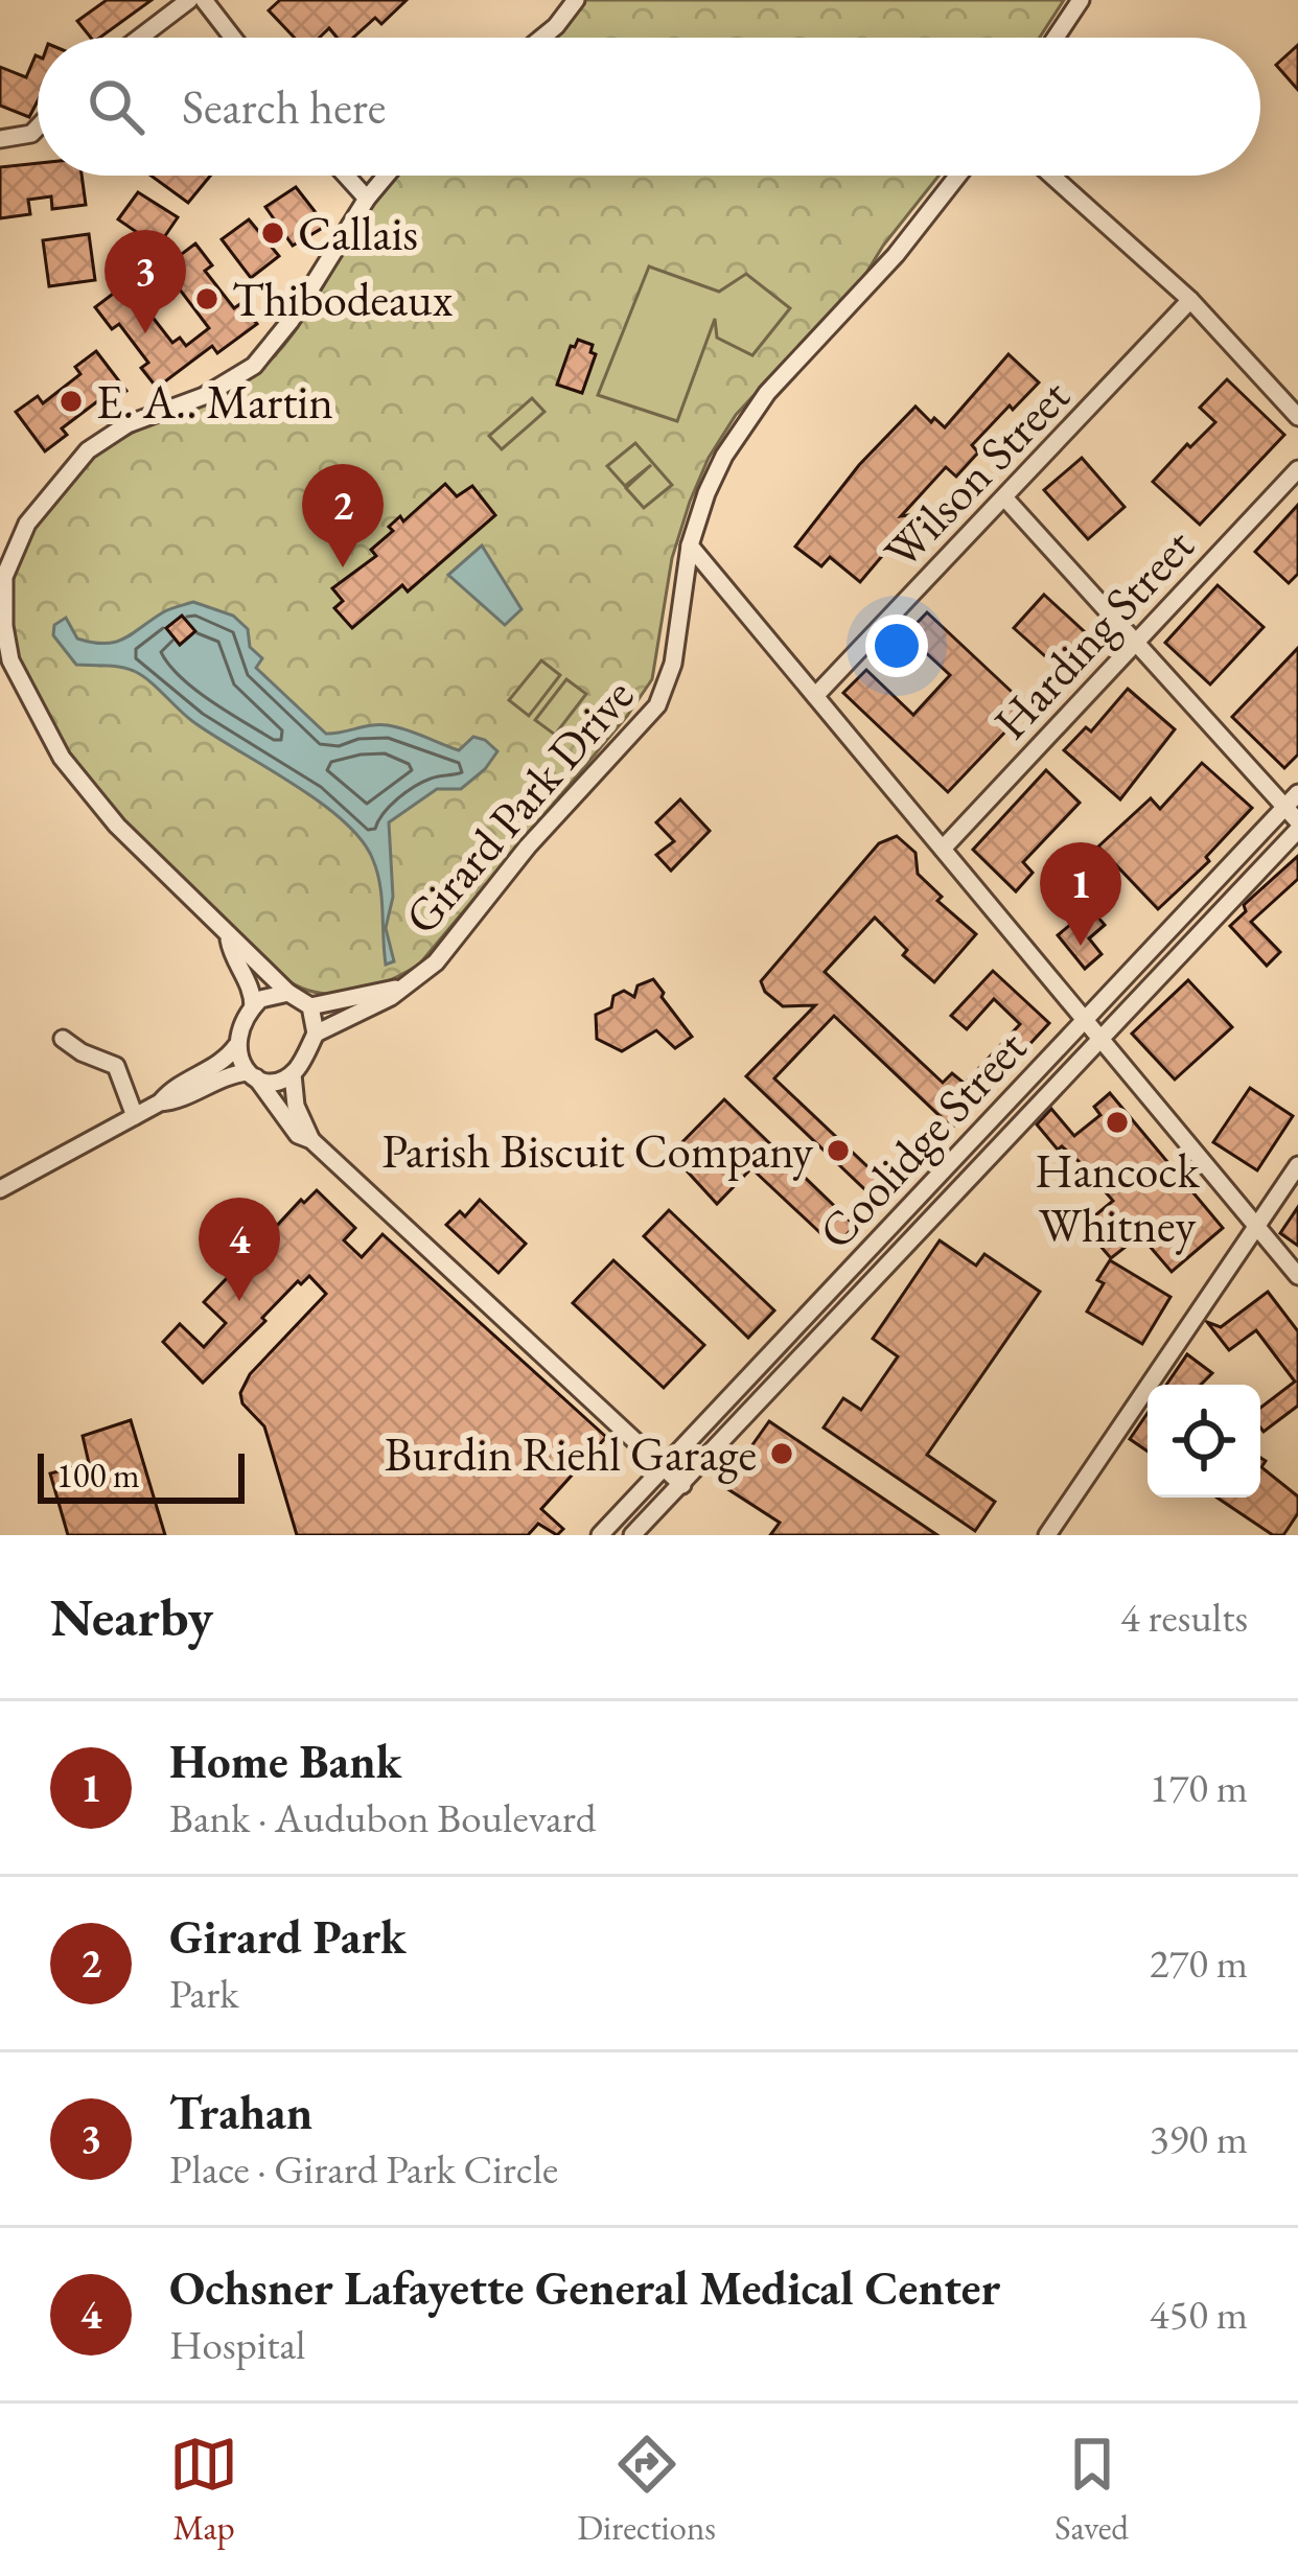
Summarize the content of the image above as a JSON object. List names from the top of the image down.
{
  "streets": {
    "street": [
      "Wilson Street",
      "Harding Street",
      "Girard Park Drive",
      "Coolidge Street"
    ]
  },
  "places": [
    "Callais",
    "Thibodeaux",
    "E. A.. Martin",
    "Hancock Whitney",
    "Parish Biscuit Company",
    "Burdin Riehl Garage"
  ],
  "scale_bar": "100 m",
  "page": {
    "search": "Search here",
    "pins": [
      "3",
      "2",
      "1",
      "4"
    ],
    "scale": "100 m",
    "heading": ["Nearby", "4 results"],
    "list": [
      {
        "mark": "1",
        "name": "Home Bank",
        "note": "Bank · Audubon Boulevard",
        "value": "170 m"
      },
      {
        "mark": "2",
        "name": "Girard Park",
        "note": "Park",
        "value": "270 m"
      },
      {
        "mark": "3",
        "name": "Trahan",
        "note": "Place · Girard Park Circle",
        "value": "390 m"
      },
      {
        "mark": "4",
        "name": "Ochsner Lafayette General Medical Center",
        "note": "Hospital",
        "value": "450 m"
      }
    ],
    "nav": ["Map", "Directions", "Saved"]
  }
}
